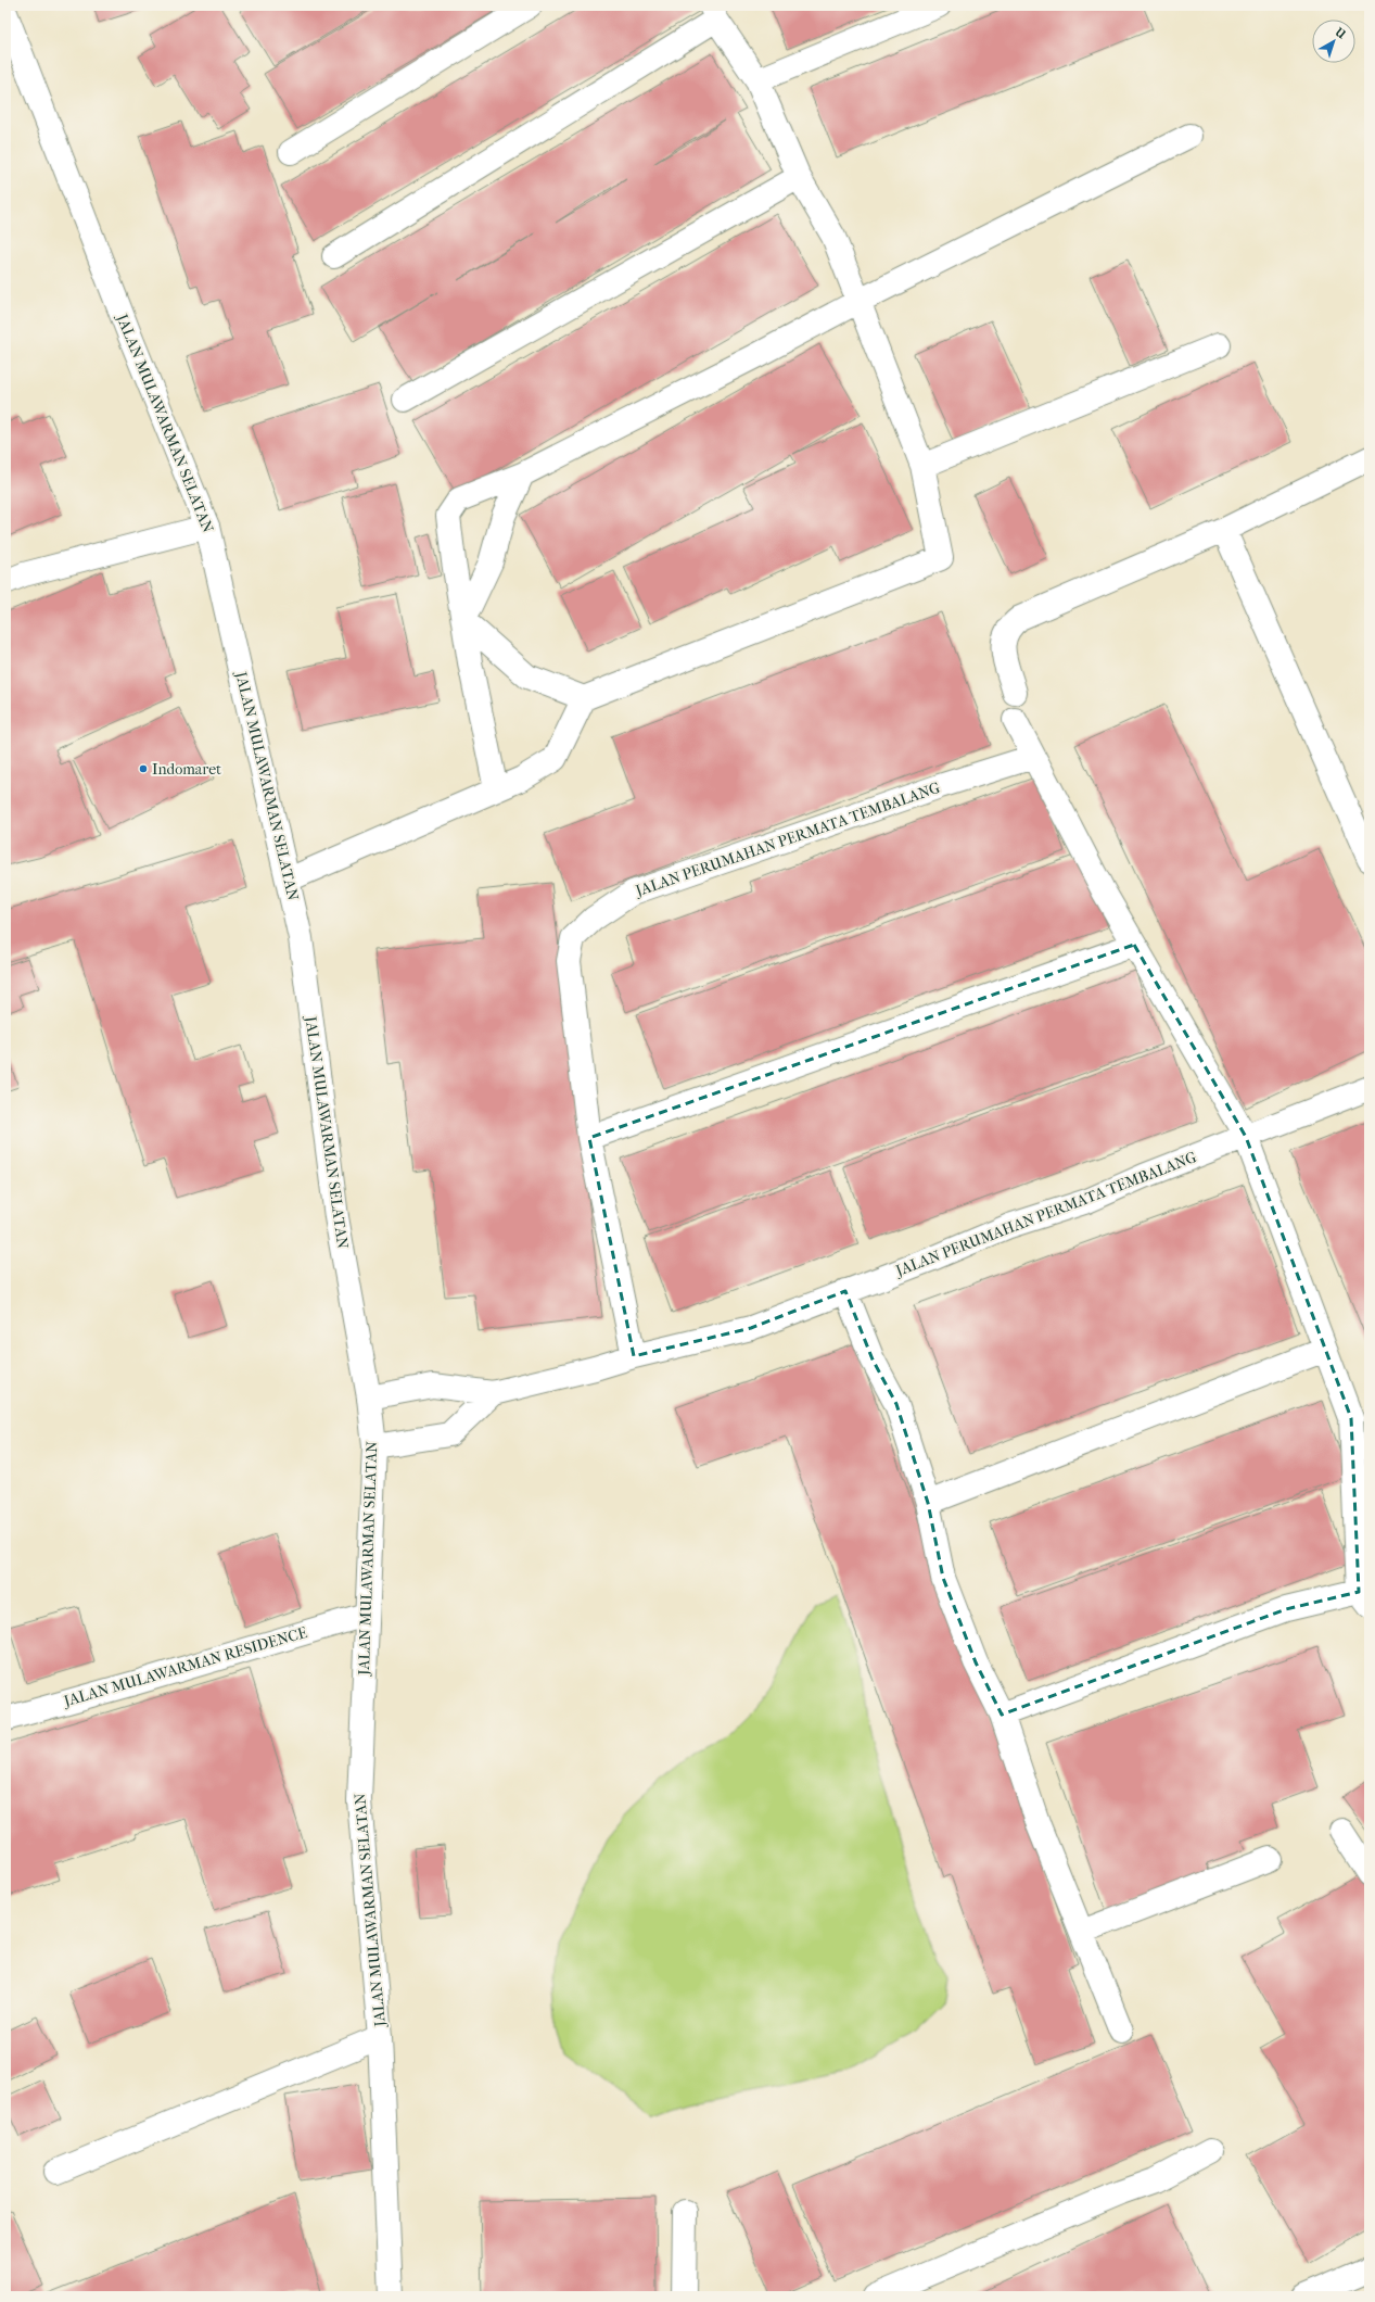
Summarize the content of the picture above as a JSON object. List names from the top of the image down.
{
  "streets": {
    "street": ["JALAN MULAWARMAN SELATAN", "JALAN PERUMAHAN PERMATA TEMBALANG", "JALAN MULAWARMAN RESIDENCE"]
  },
  "crossings": [
    ["JALAN MULAWARMAN SELATAN", "JALAN PERUMAHAN PERMATA TEMBALANG"],
    ["JALAN MULAWARMAN SELATAN", "JALAN MULAWARMAN RESIDENCE"]
  ],
  "places": ["Indomaret"],
  "north": "top right"
}
